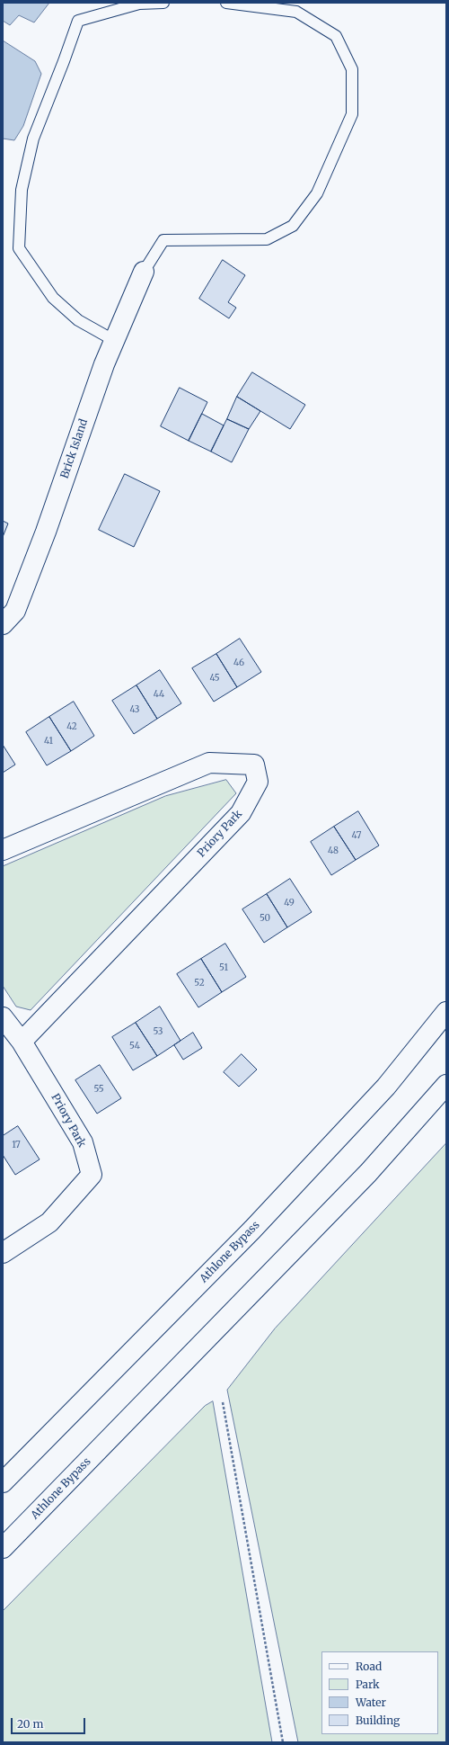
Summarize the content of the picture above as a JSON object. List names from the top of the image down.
{
  "streets": {
    "main road": ["Brick Island", "Priory Park", "Athlone Bypass"]
  },
  "house_numbers": [
    "46",
    "45",
    "44",
    "43",
    "42",
    "41",
    "47",
    "48",
    "49",
    "50",
    "51",
    "52",
    "53",
    "54",
    "55",
    "17"
  ],
  "legend": [
    "Road",
    "Park",
    "Water",
    "Building"
  ],
  "scale_bar": "20 m"
}
